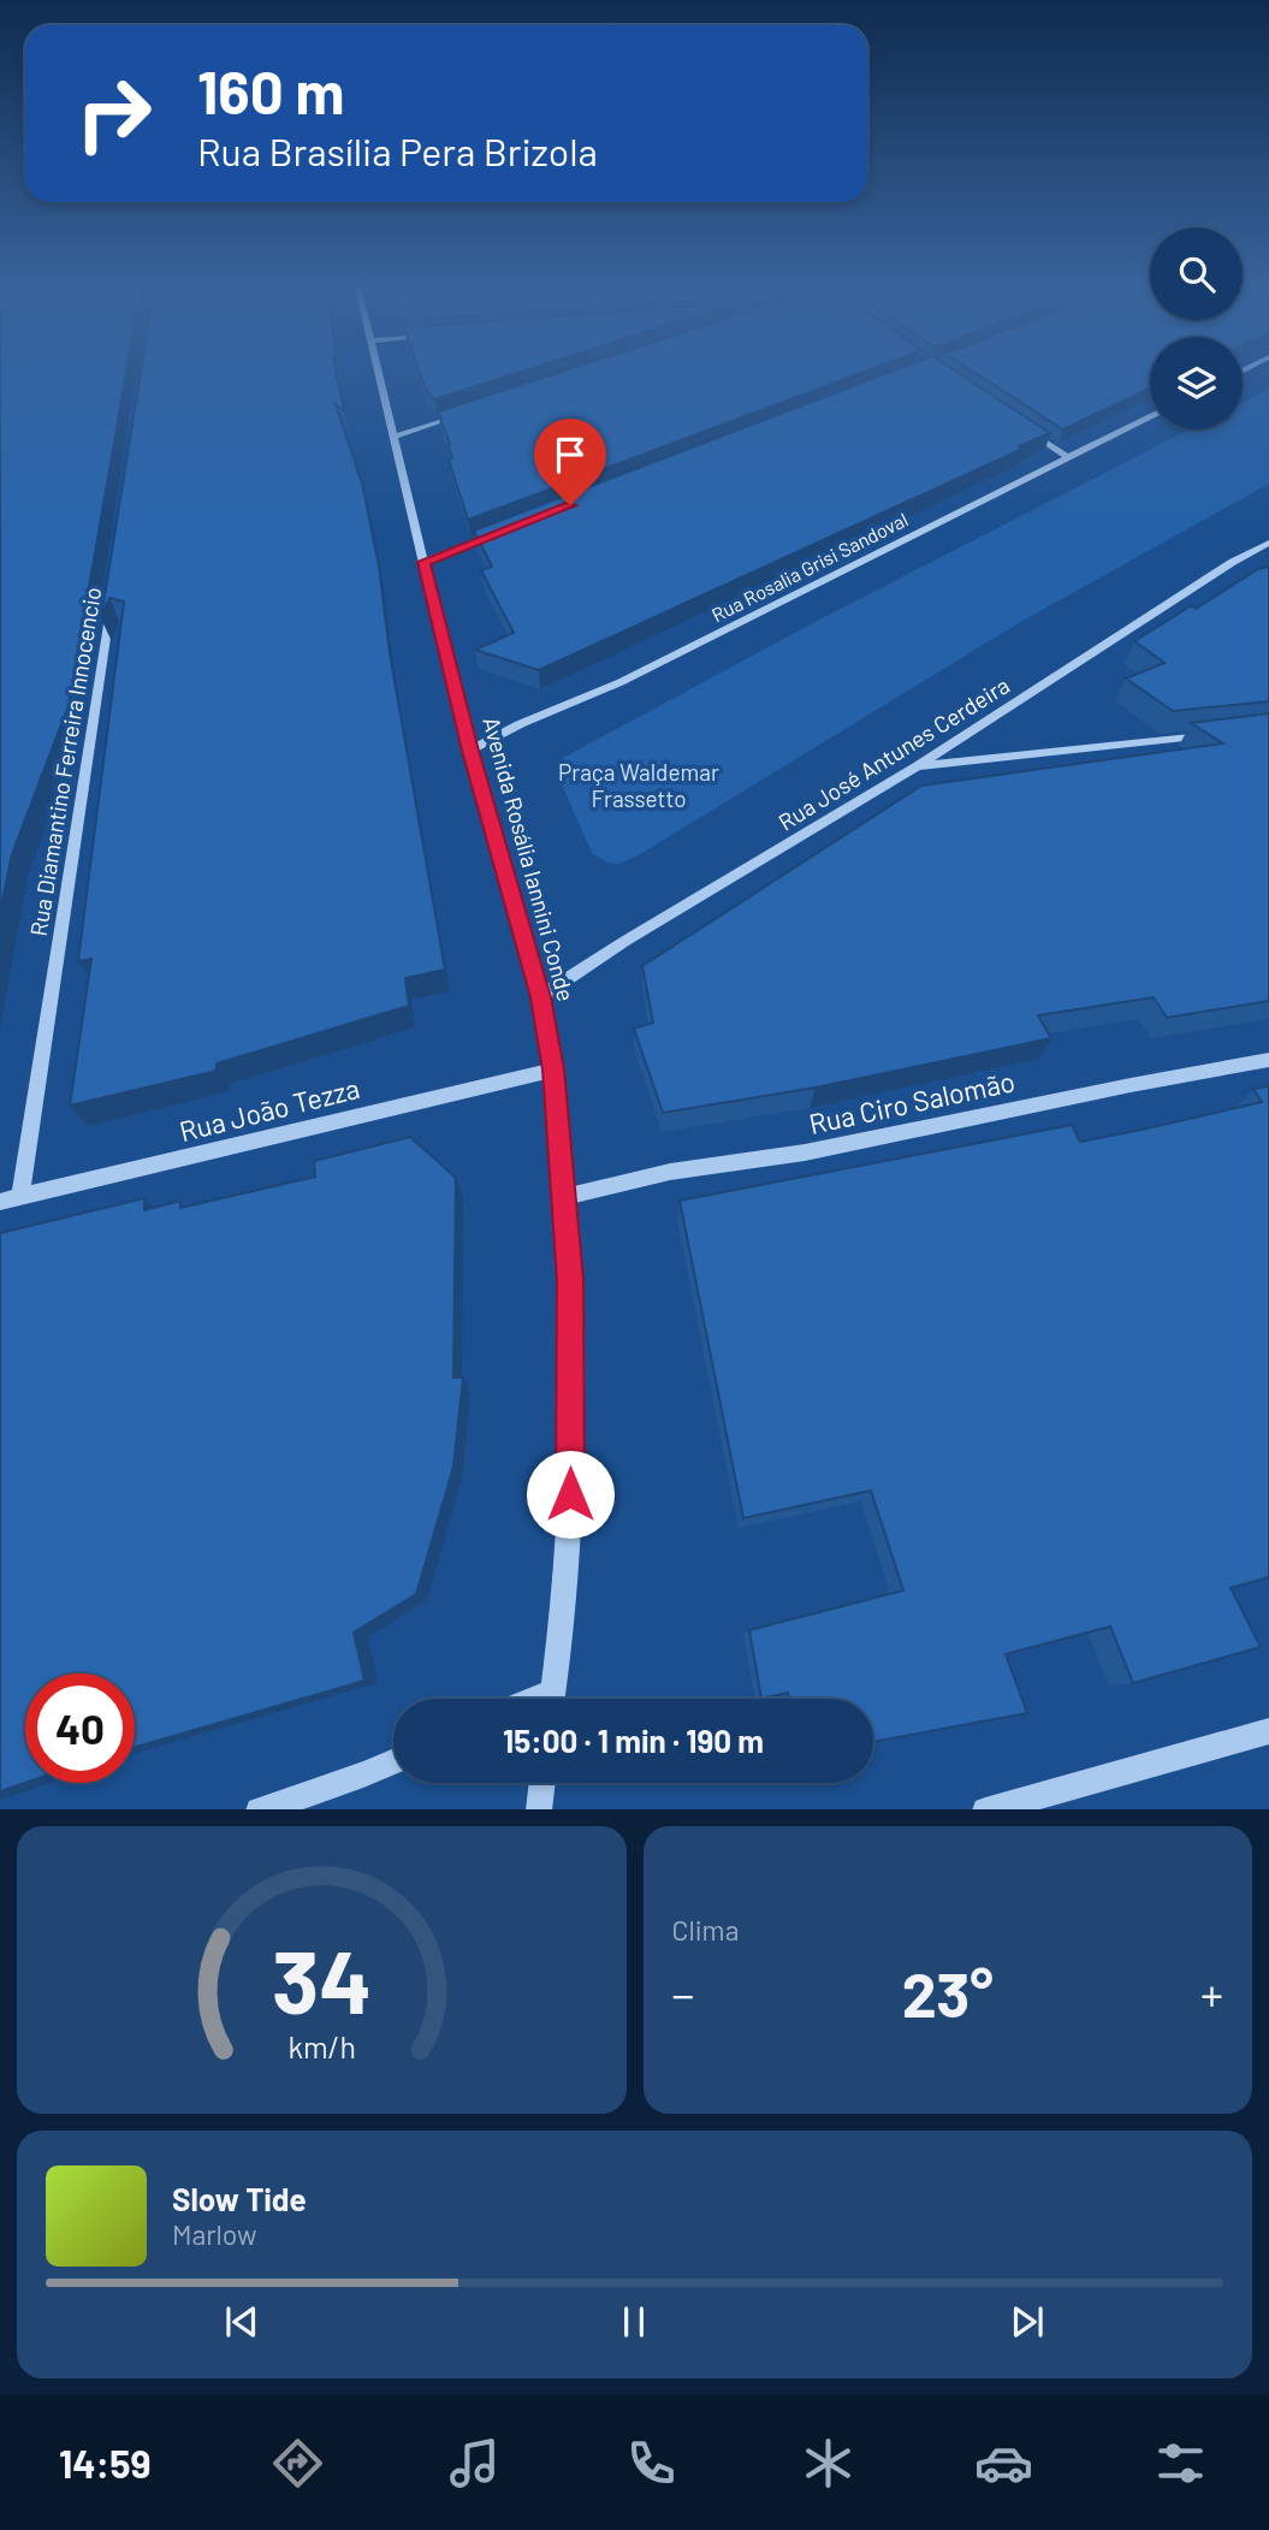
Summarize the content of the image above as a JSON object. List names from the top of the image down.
{
  "streets": {
    "street": [
      "Rua Rosalia Grisi Sandoval",
      "Rua José Antunes Cerdeira",
      "Rua Diamantino Ferreira Innocencio",
      "Avenida Rosália Iannini Conde",
      "Rua Ciro Salomão",
      "Rua João Tezza"
    ]
  },
  "crossings": [
    ["Rua Rosalia Grisi Sandoval", "Avenida Rosália Iannini Conde"],
    ["Rua José Antunes Cerdeira", "Avenida Rosália Iannini Conde"],
    ["Rua Diamantino Ferreira Innocencio", "Rua João Tezza"],
    ["Avenida Rosália Iannini Conde", "Rua Ciro Salomão"],
    ["Avenida Rosália Iannini Conde", "Rua João Tezza"]
  ],
  "parks": ["Praça Waldemar Frassetto"],
  "page": {
    "turn": ["160 m", "Rua Brasília Pera Brizola"],
    "limit": "40",
    "trip": "15:00 · 1 min · 190 m",
    "tile": "Clima",
    "heat": ["−", "23°", "+"],
    "song": ["Slow Tide", "Marlow"],
    "tabs": "14:59",
    "gauge": ["34", "km/h"]
  }
}
